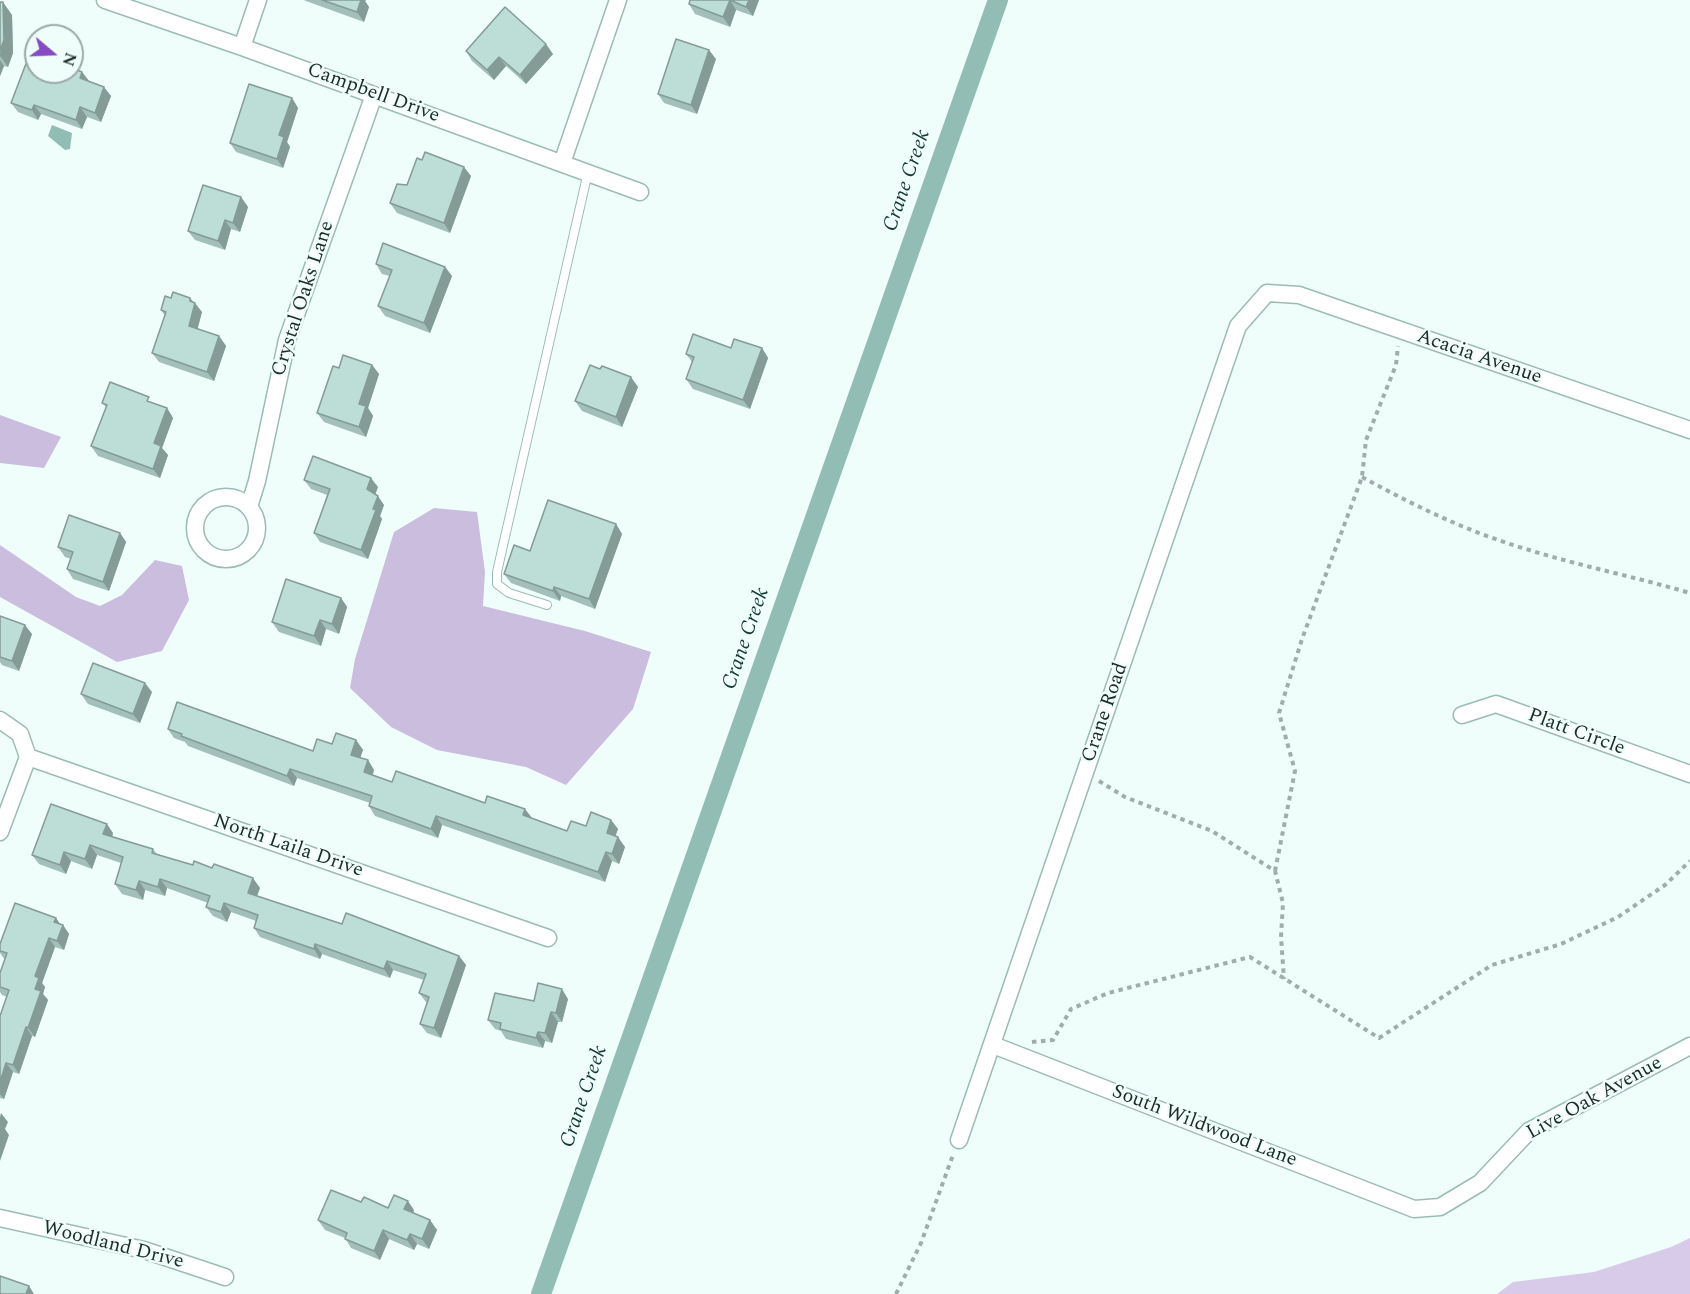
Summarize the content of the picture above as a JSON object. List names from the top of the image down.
{
  "streets": {
    "street": [
      "Campbell Drive",
      "Crystal Oaks Lane",
      "Acacia Avenue",
      "Crane Road",
      "Platt Circle",
      "North Laila Drive",
      "Live Oak Avenue",
      "South Wildwood Lane",
      "Woodland Drive"
    ]
  },
  "crossings": [
    ["Campbell Drive", "Crystal Oaks Lane"],
    ["Acacia Avenue", "Crane Road"],
    ["Crane Road", "South Wildwood Lane"],
    ["Live Oak Avenue", "South Wildwood Lane"]
  ],
  "water": ["Crane Creek"],
  "north": "right"
}
